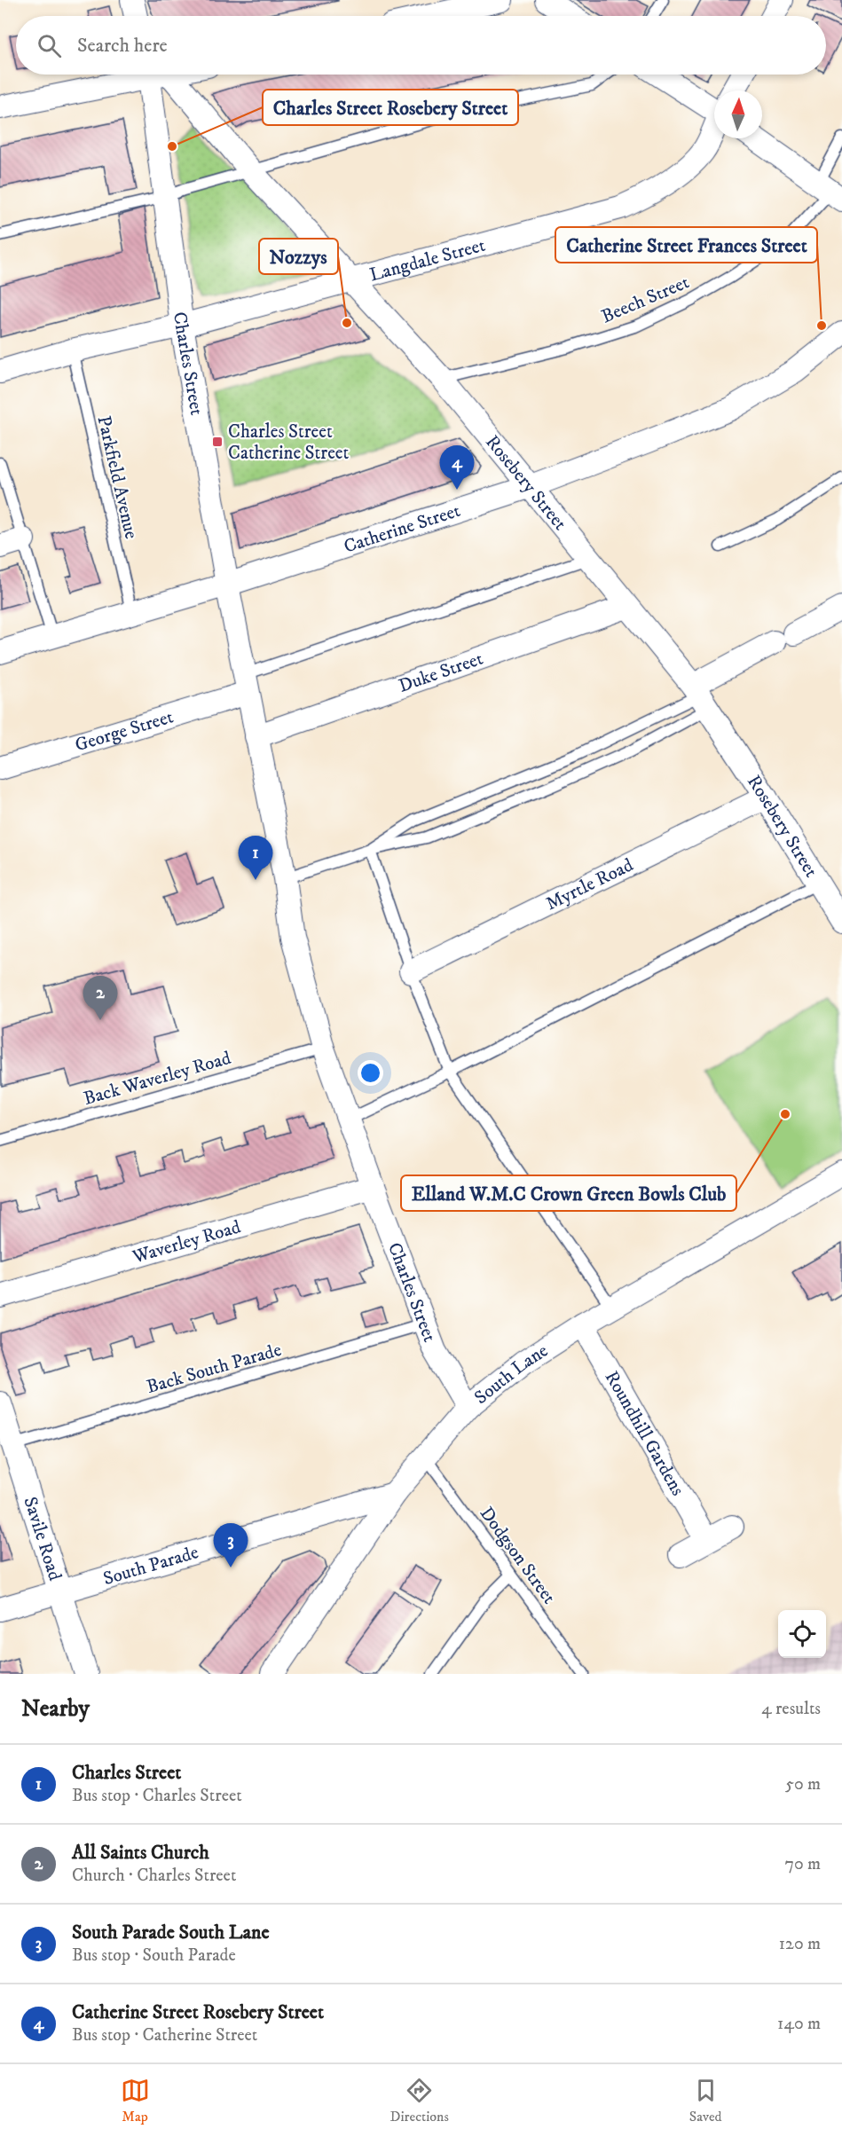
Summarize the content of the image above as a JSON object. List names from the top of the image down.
{
  "streets": {
    "street": [
      "Langdale Street",
      "Charles Street",
      "Rosebery Street",
      "Catherine Street",
      "Duke Street",
      "George Street",
      "Myrtle Road",
      "Waverley Road",
      "South Lane",
      "Roundhill Gardens",
      "Savile Road",
      "South Parade"
    ],
    "lane": [
      "Beech Street",
      "Parkfield Avenue",
      "Back Waverley Road",
      "Back South Parade",
      "Dodgson Street"
    ]
  },
  "crossings": [
    ["Langdale Street", "Charles Street"],
    ["Langdale Street", "Parkfield Avenue"],
    ["Langdale Street", "Rosebery Street"],
    ["Beech Street", "Rosebery Street"],
    ["Charles Street", "Catherine Street"],
    ["Charles Street", "Duke Street"],
    ["Charles Street", "George Street"],
    ["Charles Street", "Back Waverley Road"],
    ["Charles Street", "Waverley Road"],
    ["Charles Street", "Back South Parade"],
    ["Charles Street", "South Lane"],
    ["Parkfield Avenue", "Catherine Street"],
    ["Rosebery Street", "Catherine Street"],
    ["Rosebery Street", "Duke Street"],
    ["Rosebery Street", "Myrtle Road"],
    ["Back South Parade", "Savile Road"],
    ["South Lane", "Roundhill Gardens"],
    ["South Lane", "Dodgson Street"],
    ["South Lane", "South Parade"],
    ["Savile Road", "South Parade"]
  ],
  "places": {
    "other": [
      "Charles Street Rosebery Street",
      "Nozzys",
      "Catherine Street Frances Street",
      "Elland W.M.C Crown Green Bowls Club"
    ],
    "transit": ["Charles Street Catherine Street"]
  },
  "north": "top",
  "page": {
    "search": "Search here",
    "pins": [
      "4",
      "1",
      "2",
      "3"
    ],
    "heading": ["Nearby", "4 results"],
    "list": [
      {
        "mark": "1",
        "name": "Charles Street",
        "note": "Bus stop · Charles Street",
        "value": "50 m"
      },
      {
        "mark": "2",
        "name": "All Saints Church",
        "note": "Church · Charles Street",
        "value": "70 m"
      },
      {
        "mark": "3",
        "name": "South Parade South Lane",
        "note": "Bus stop · South Parade",
        "value": "120 m"
      },
      {
        "mark": "4",
        "name": "Catherine Street Rosebery Street",
        "note": "Bus stop · Catherine Street",
        "value": "140 m"
      }
    ],
    "nav": ["Map", "Directions", "Saved"]
  }
}
